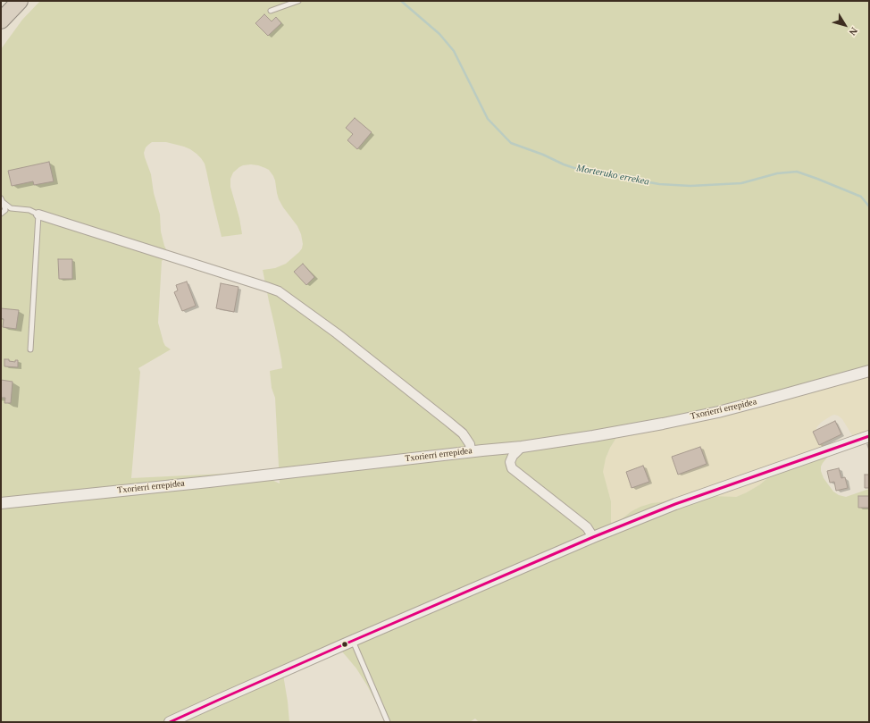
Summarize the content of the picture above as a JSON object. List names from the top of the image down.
{
  "streets": {
    "street": ["Txorierri errepidea"]
  },
  "water": ["Morteruko errekea"],
  "north": "bottom right"
}
